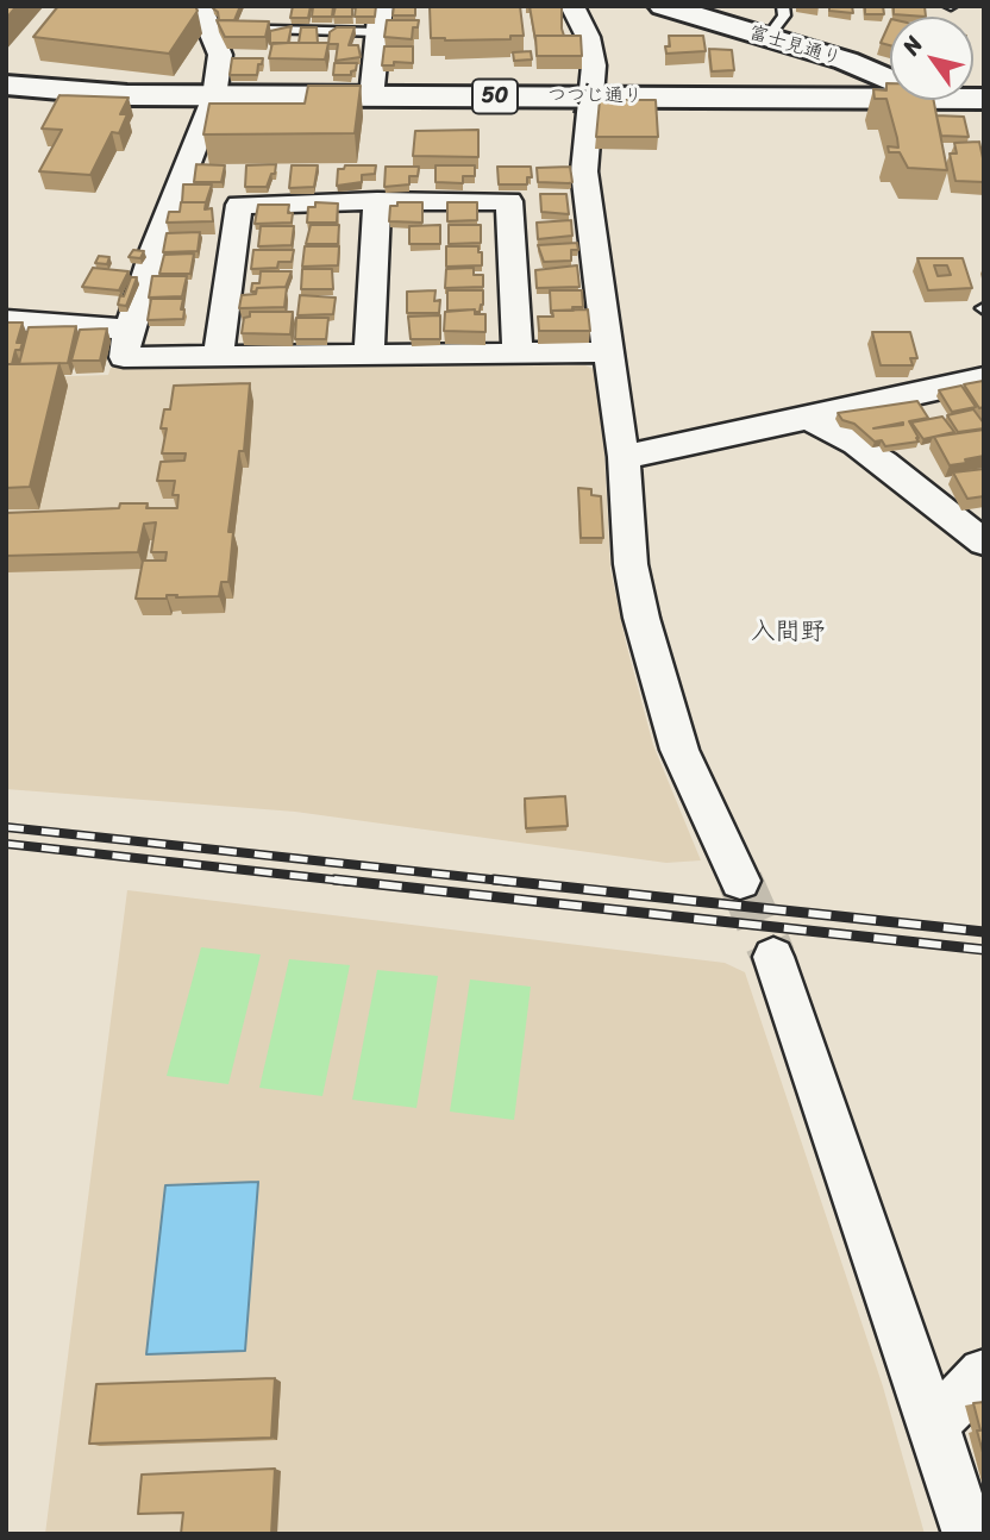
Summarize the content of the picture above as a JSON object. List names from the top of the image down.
{
  "streets": {
    "main road": ["富士見通り", "50", "つつじ通り"]
  },
  "districts": ["入間野"],
  "north": "top left"
}
